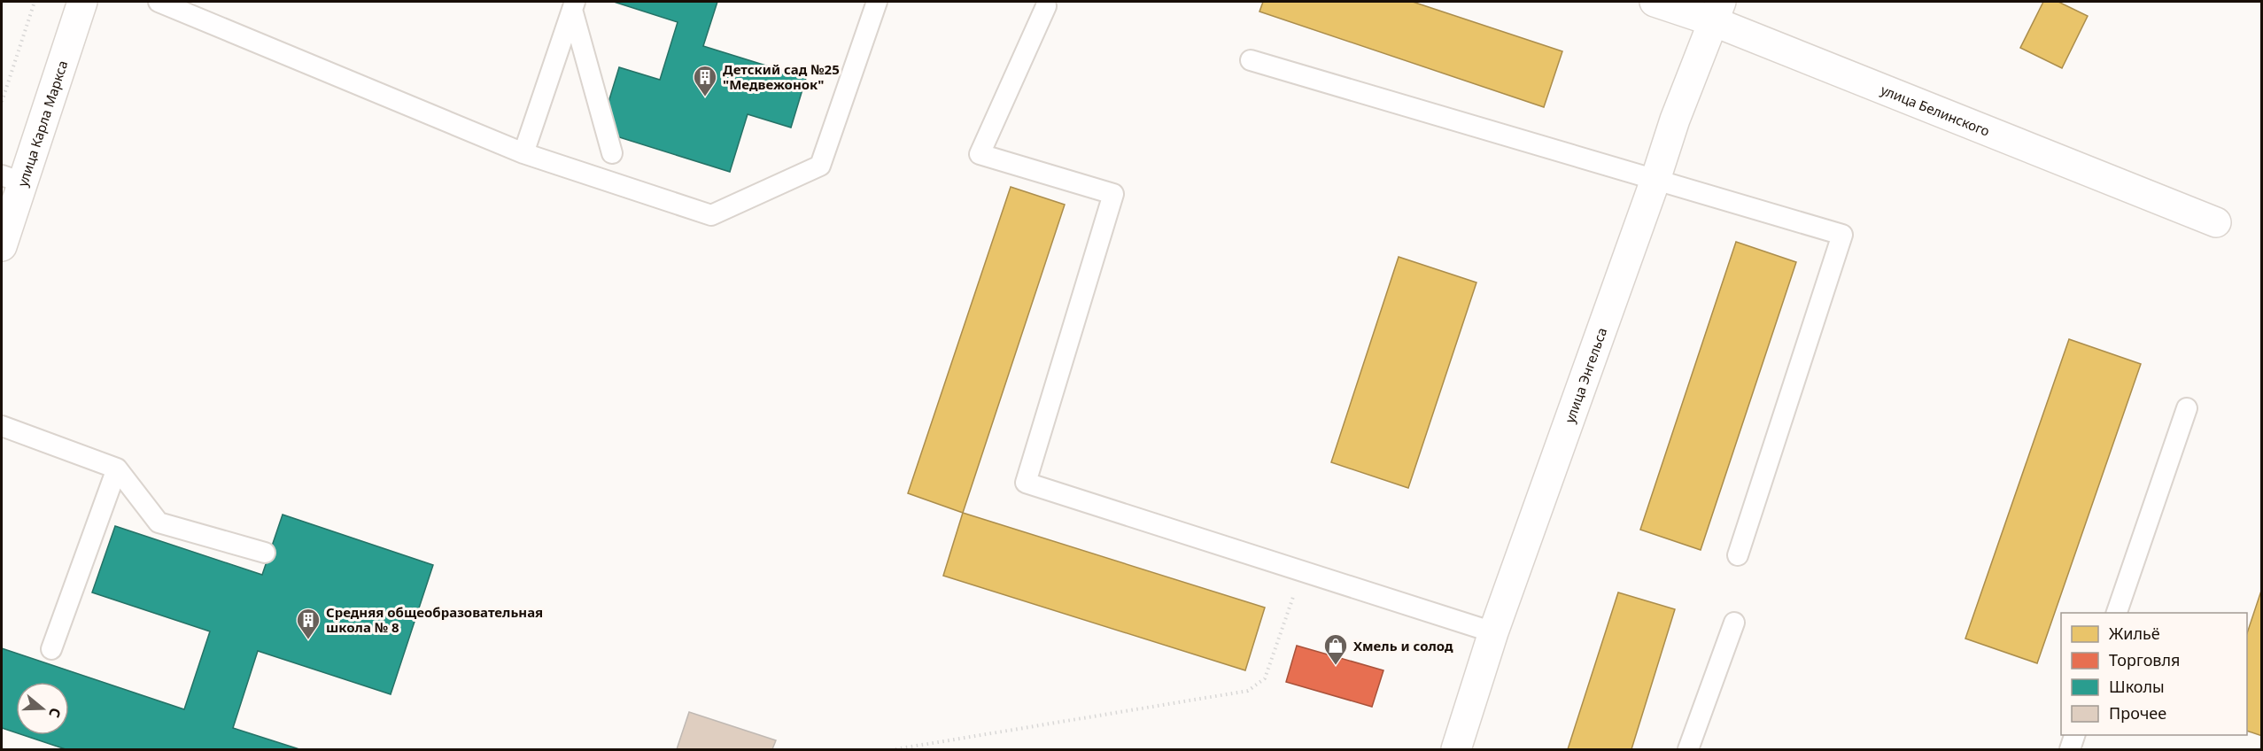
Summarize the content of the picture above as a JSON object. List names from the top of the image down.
{
  "streets": {
    "street": ["улица Белинского", "улица Карла Маркса", "улица Энгельса"]
  },
  "crossings": [
    ["улица Белинского", "улица Энгельса"]
  ],
  "places": {
    "building": ["Детский сад №25 \"Медвежонок\"", "Средняя общеобразовательная школа № 8"],
    "shop": ["Хмель и солод"]
  },
  "legend": [
    "Жильё",
    "Торговля",
    "Школы",
    "Прочее"
  ],
  "north": "right"
}
